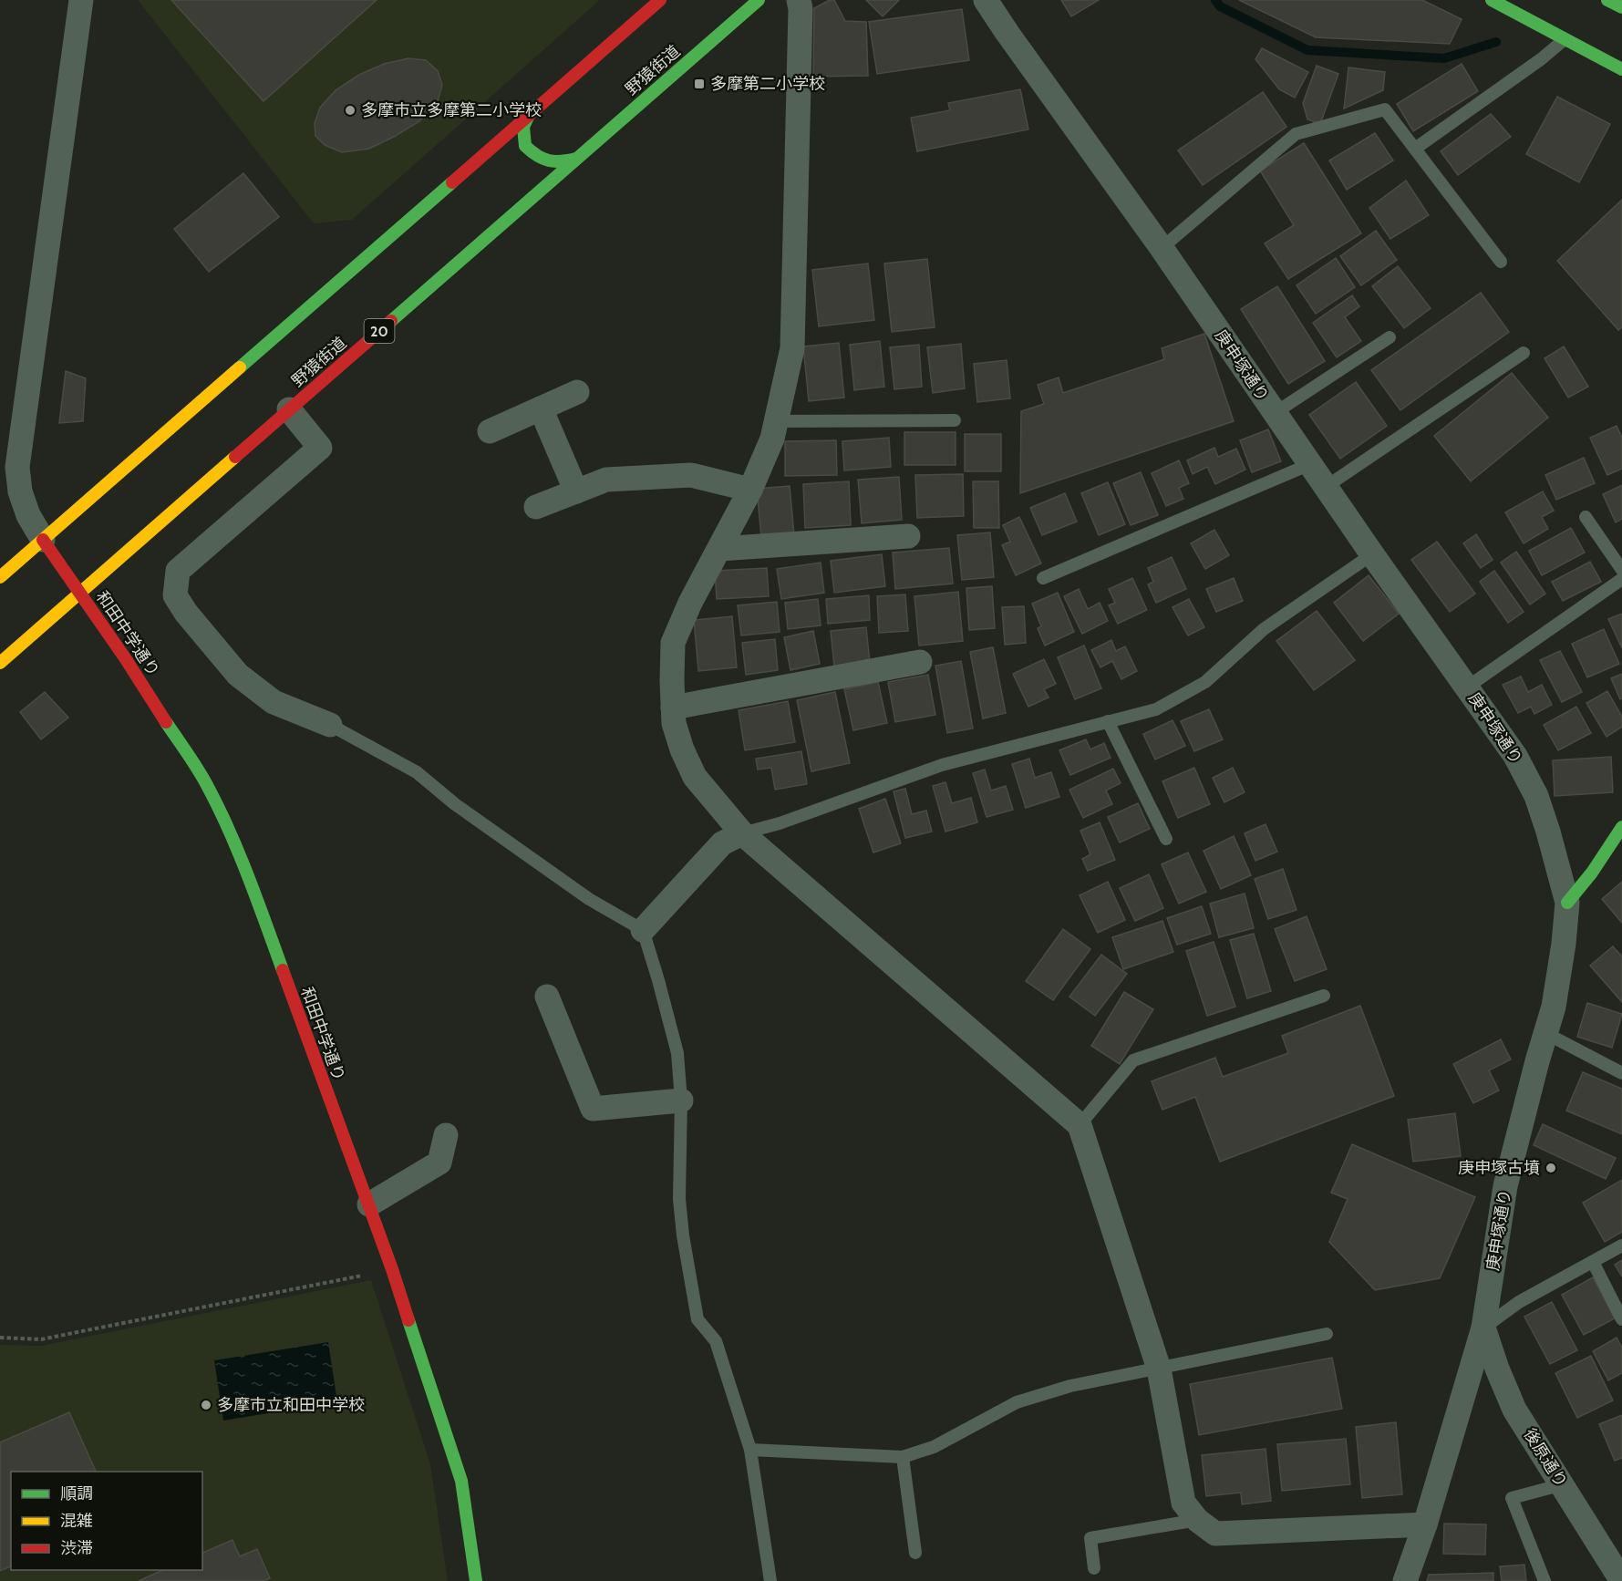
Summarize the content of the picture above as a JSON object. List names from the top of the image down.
{
  "streets": {
    "main road": ["野猿街道", "20", "和田中学通り"],
    "street": ["庚申塚通り", "後原通り"]
  },
  "crossings": [
    ["野猿街道", "和田中学通り"],
    ["庚申塚通り", "後原通り"]
  ],
  "places": {
    "transit": ["多摩第二小学校"],
    "other": ["多摩市立多摩第二小学校", "庚申塚古墳", "多摩市立和田中学校"]
  },
  "legend": ["順調", "混雑", "渋滞"]
}
